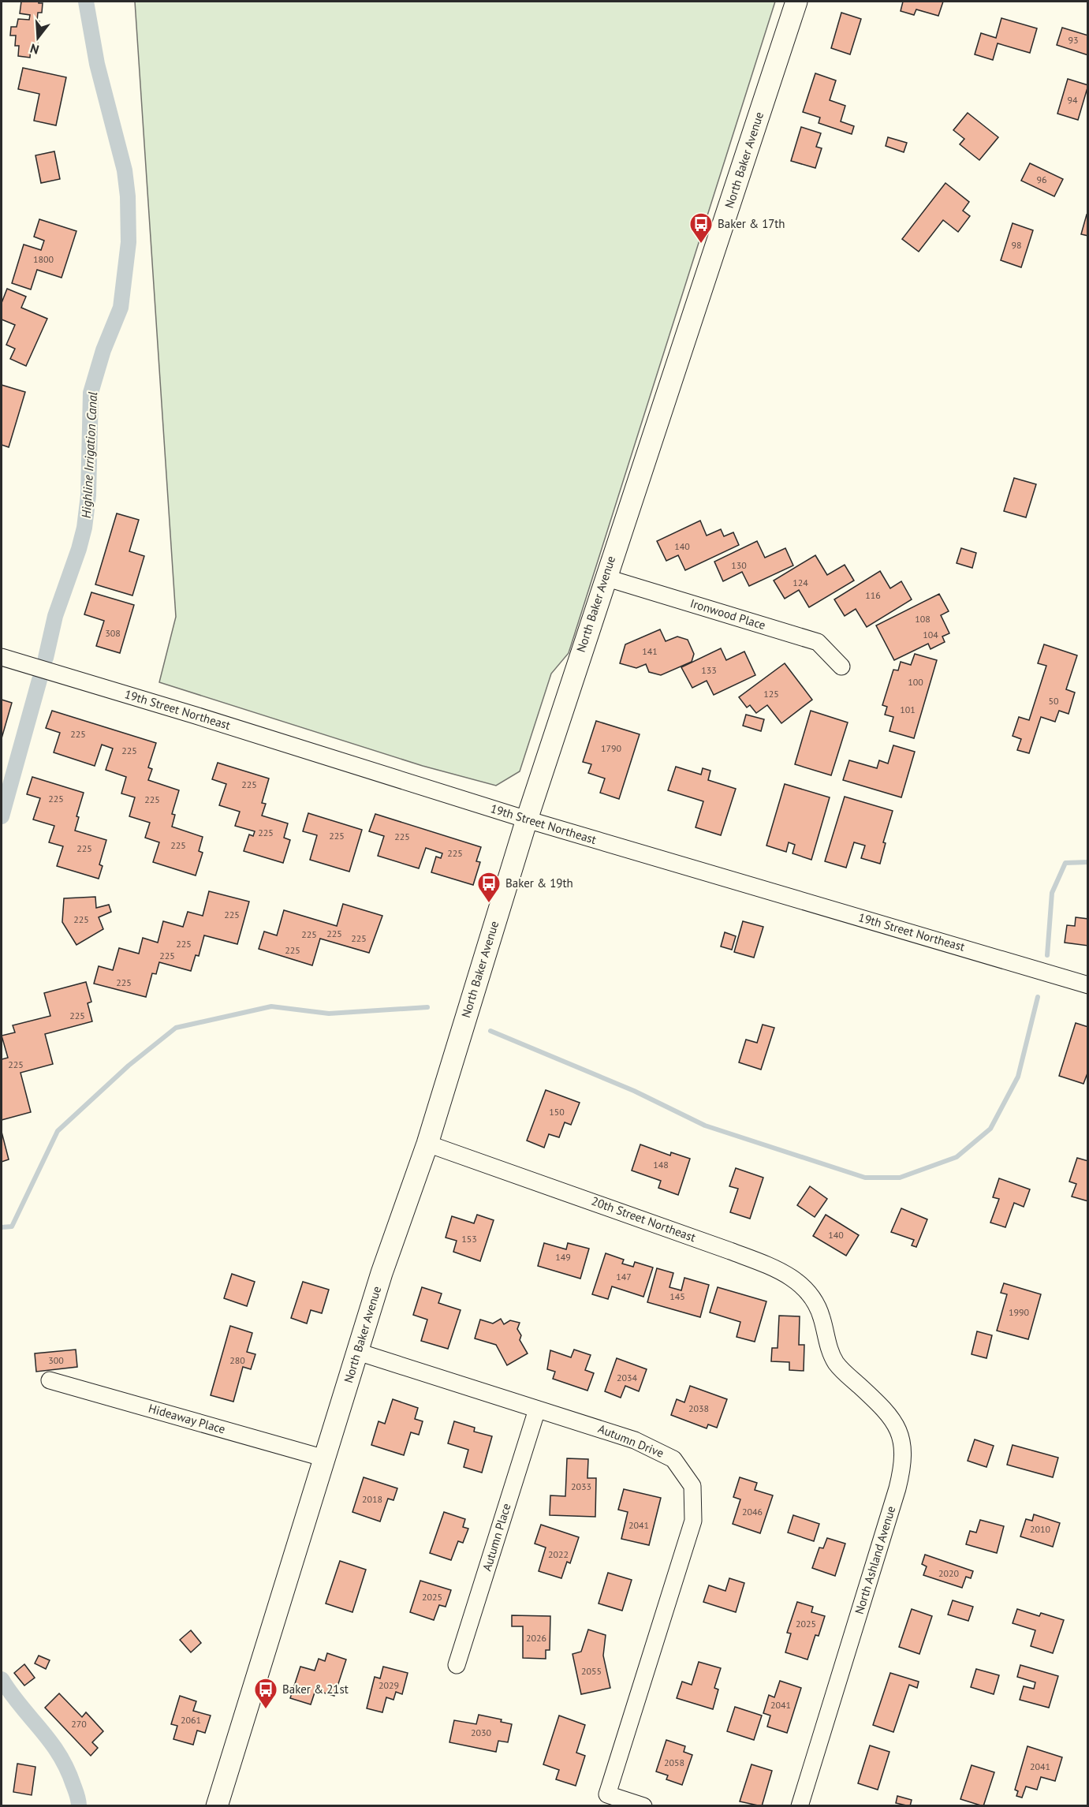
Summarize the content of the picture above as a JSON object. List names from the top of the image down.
{
  "streets": {
    "main road": ["North Baker Avenue"],
    "street": [
      "Ironwood Place",
      "19th Street Northeast",
      "20th Street Northeast",
      "Hideaway Place",
      "Autumn Drive",
      "Autumn Place",
      "North Ashland Avenue"
    ]
  },
  "crossings": [
    ["North Baker Avenue", "Ironwood Place"],
    ["North Baker Avenue", "19th Street Northeast"],
    ["North Baker Avenue", "20th Street Northeast"],
    ["North Baker Avenue", "Hideaway Place"],
    ["North Baker Avenue", "Autumn Drive"],
    ["20th Street Northeast", "North Ashland Avenue"],
    ["Autumn Drive", "Autumn Place"]
  ],
  "water": ["Highline Irrigation Canal"],
  "places": {
    "bus stop": ["Baker & 17th", "Baker & 19th", "Baker & 21st"]
  },
  "house_numbers": [
    "93",
    "94",
    "96",
    "98",
    "1800",
    "140",
    "130",
    "124",
    "116",
    "108",
    "308",
    "104",
    "141",
    "133",
    "100",
    "125",
    "50",
    "101",
    "225",
    "1790",
    "225",
    "225",
    "225",
    "225",
    "225",
    "225",
    "225",
    "225",
    "225",
    "225",
    "225",
    "225",
    "225",
    "225",
    "225",
    "225",
    "225",
    "225",
    "225",
    "225",
    "225",
    "150",
    "148",
    "140",
    "153",
    "149",
    "147",
    "145",
    "1990",
    "300",
    "280",
    "2034",
    "2038",
    "2033",
    "2018",
    "2046",
    "2041",
    "2010",
    "2022",
    "2020",
    "2025",
    "2025",
    "2026",
    "2055",
    "2029",
    "2041",
    "2061",
    "270",
    "2030",
    "2058",
    "2041"
  ],
  "north": "bottom"
}
